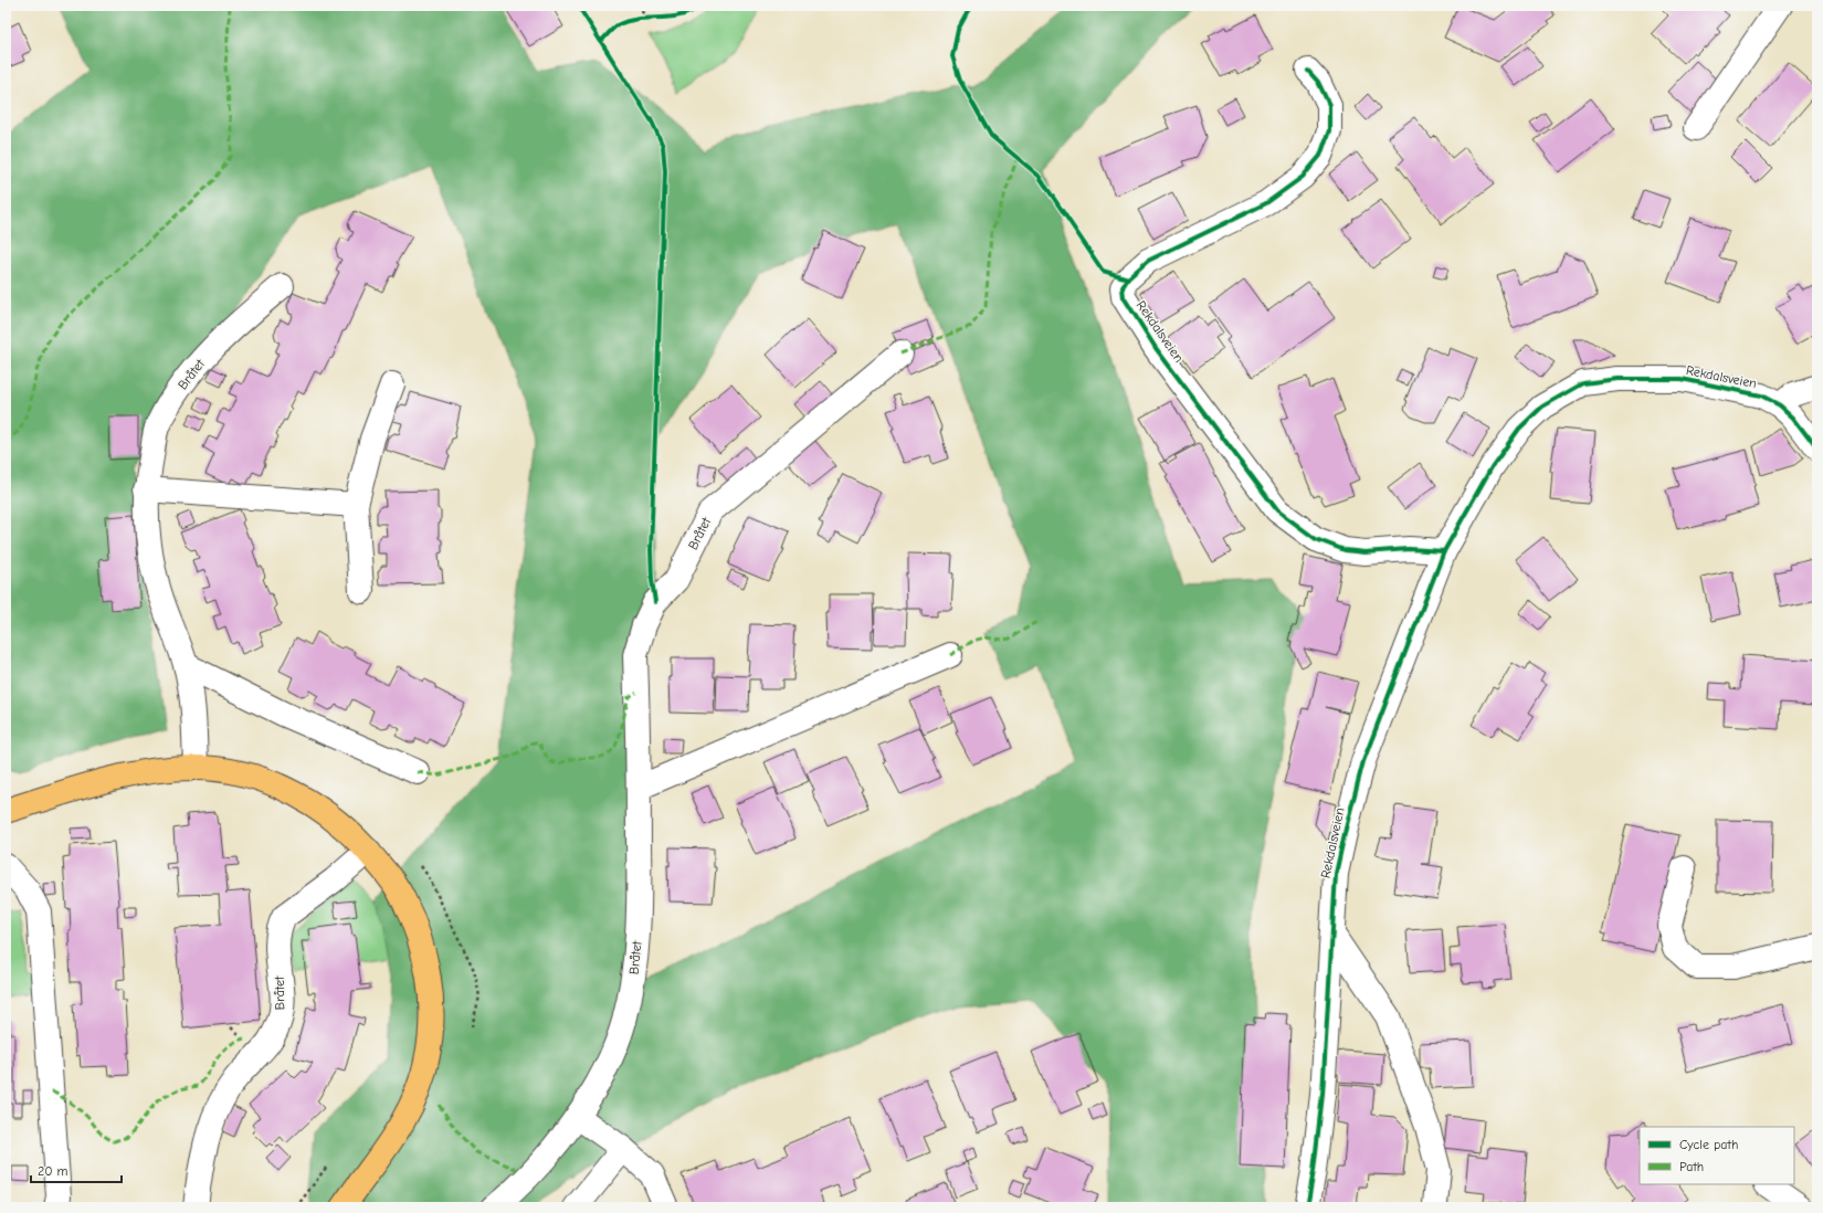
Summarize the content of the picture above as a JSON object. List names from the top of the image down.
{
  "streets": {
    "street": ["Rekdalsveien", "Bråtet"]
  },
  "legend": ["Cycle path", "Path"],
  "scale_bar": "20 m"
}
